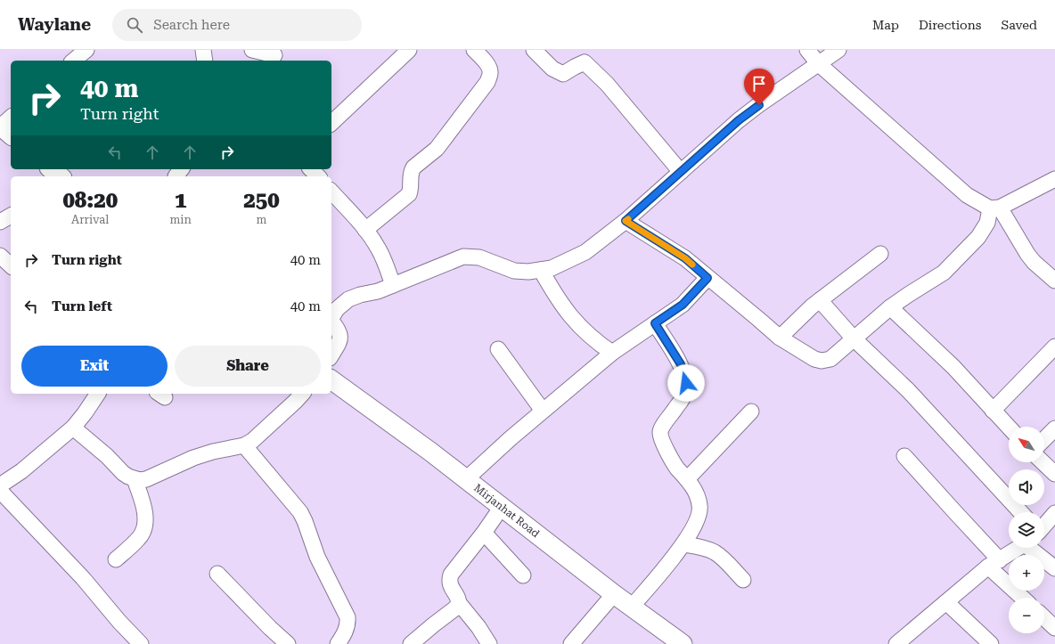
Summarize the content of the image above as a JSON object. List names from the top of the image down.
{
  "streets": {
    "main road": ["Mirjanhat Road"]
  },
  "north": "top left",
  "page": {
    "header": "Waylane",
    "search": "Search here",
    "nav": ["Map", "Directions", "Saved"],
    "turn": ["40 m", "Turn right"],
    "eta": [
      "08:20",
      "Arrival",
      "1",
      "min",
      "250",
      "m"
    ],
    "list": [
      {
        "name": "Turn right",
        "value": "40 m"
      },
      {
        "name": "Turn left",
        "value": "40 m"
      }
    ],
    "buttons": ["Exit", "Share"],
    "map_buttons": ["+", "−"]
  }
}
